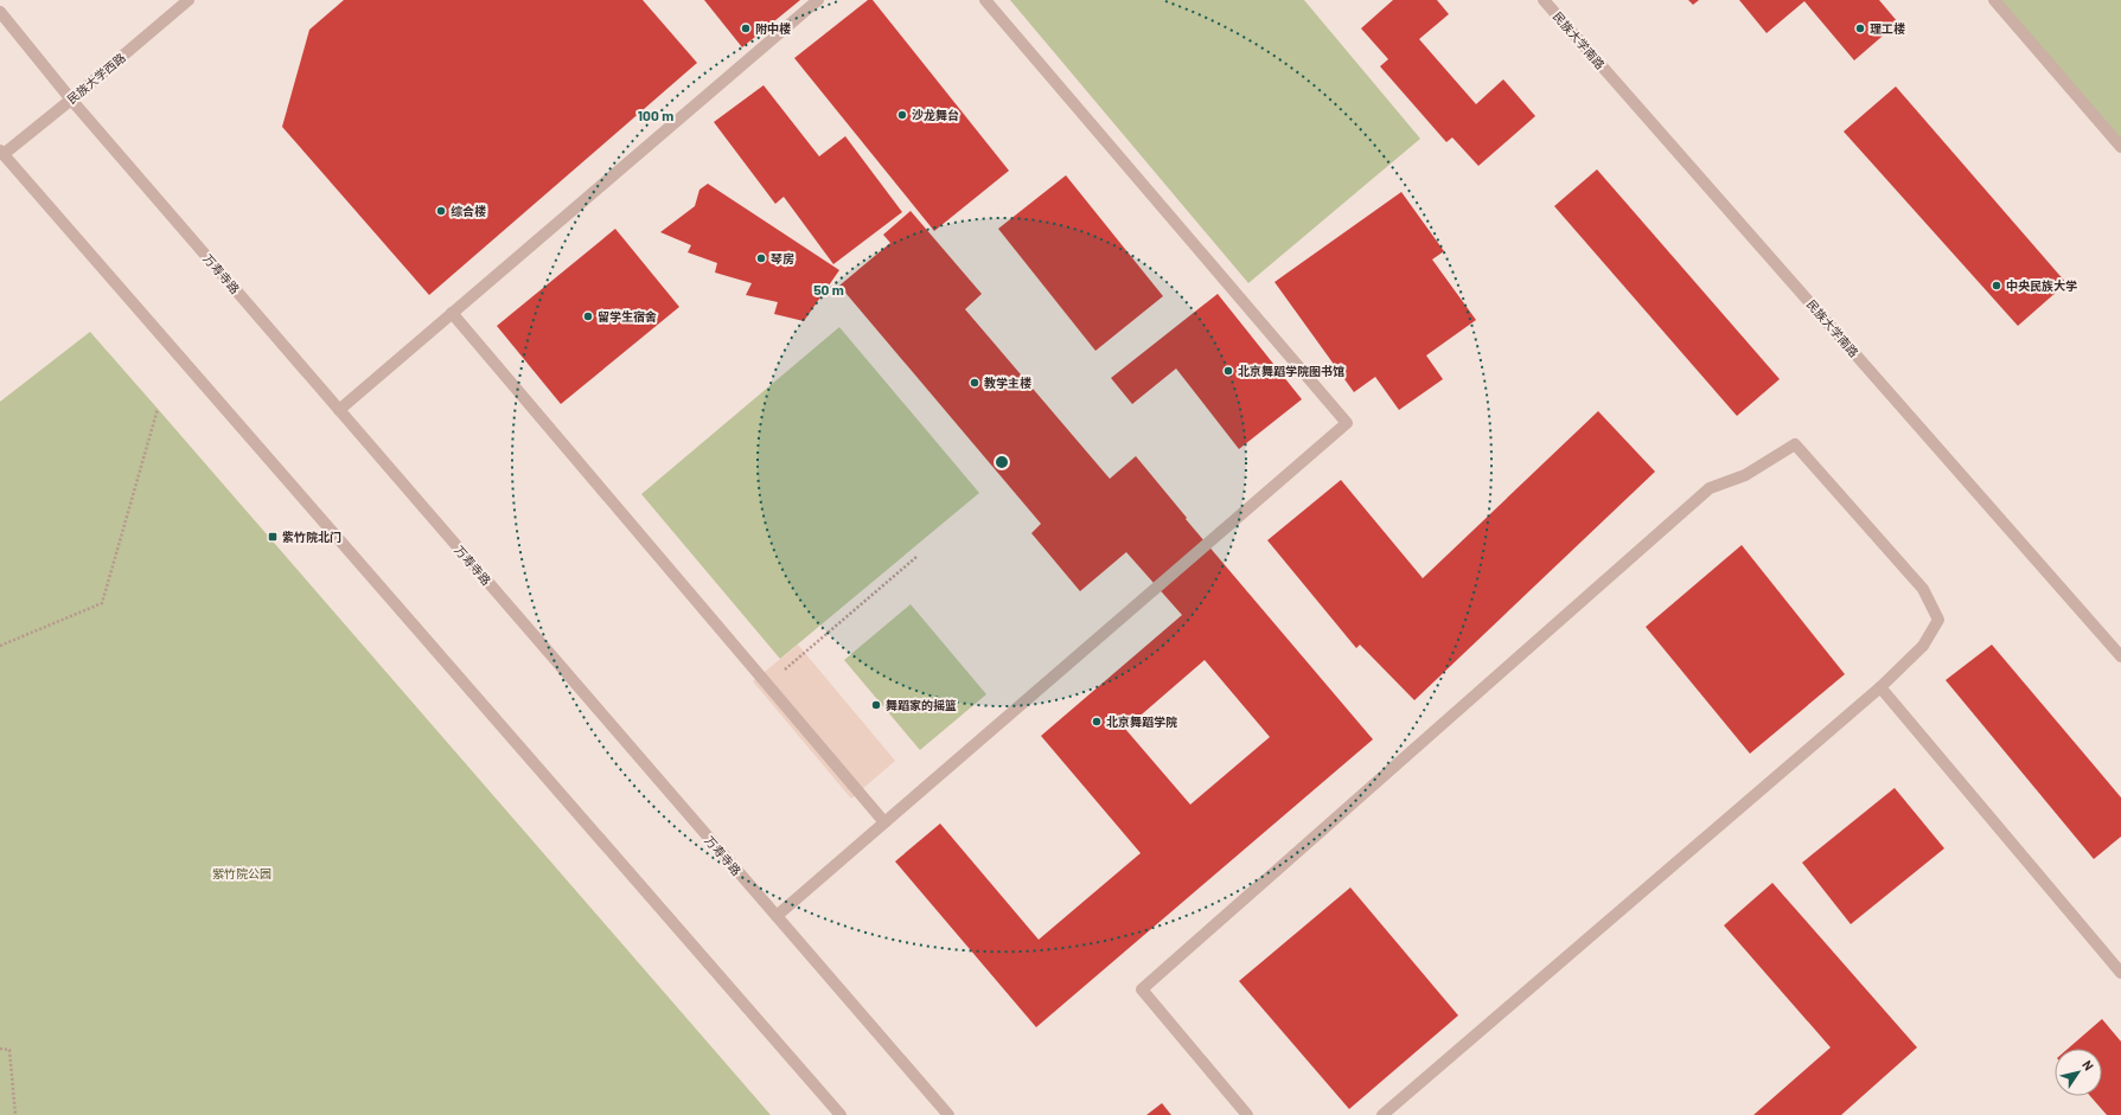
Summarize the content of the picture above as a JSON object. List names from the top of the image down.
{
  "streets": {
    "street": ["民族大学南路", "民族大学西路", "万寿寺路"]
  },
  "crossings": [
    ["民族大学西路", "万寿寺路"]
  ],
  "parks": ["紫竹院公园"],
  "places": {
    "other": [
      "附中楼",
      "理工楼",
      "沙龙舞台",
      "综合楼",
      "琴房",
      "中央民族大学",
      "留学生宿舍",
      "北京舞蹈学院图书馆",
      "教学主楼",
      "舞蹈家的摇篮",
      "北京舞蹈学院"
    ],
    "transit": ["紫竹院北门"]
  },
  "north": "top right",
  "rings": ["100 m", "50 m"]
}
